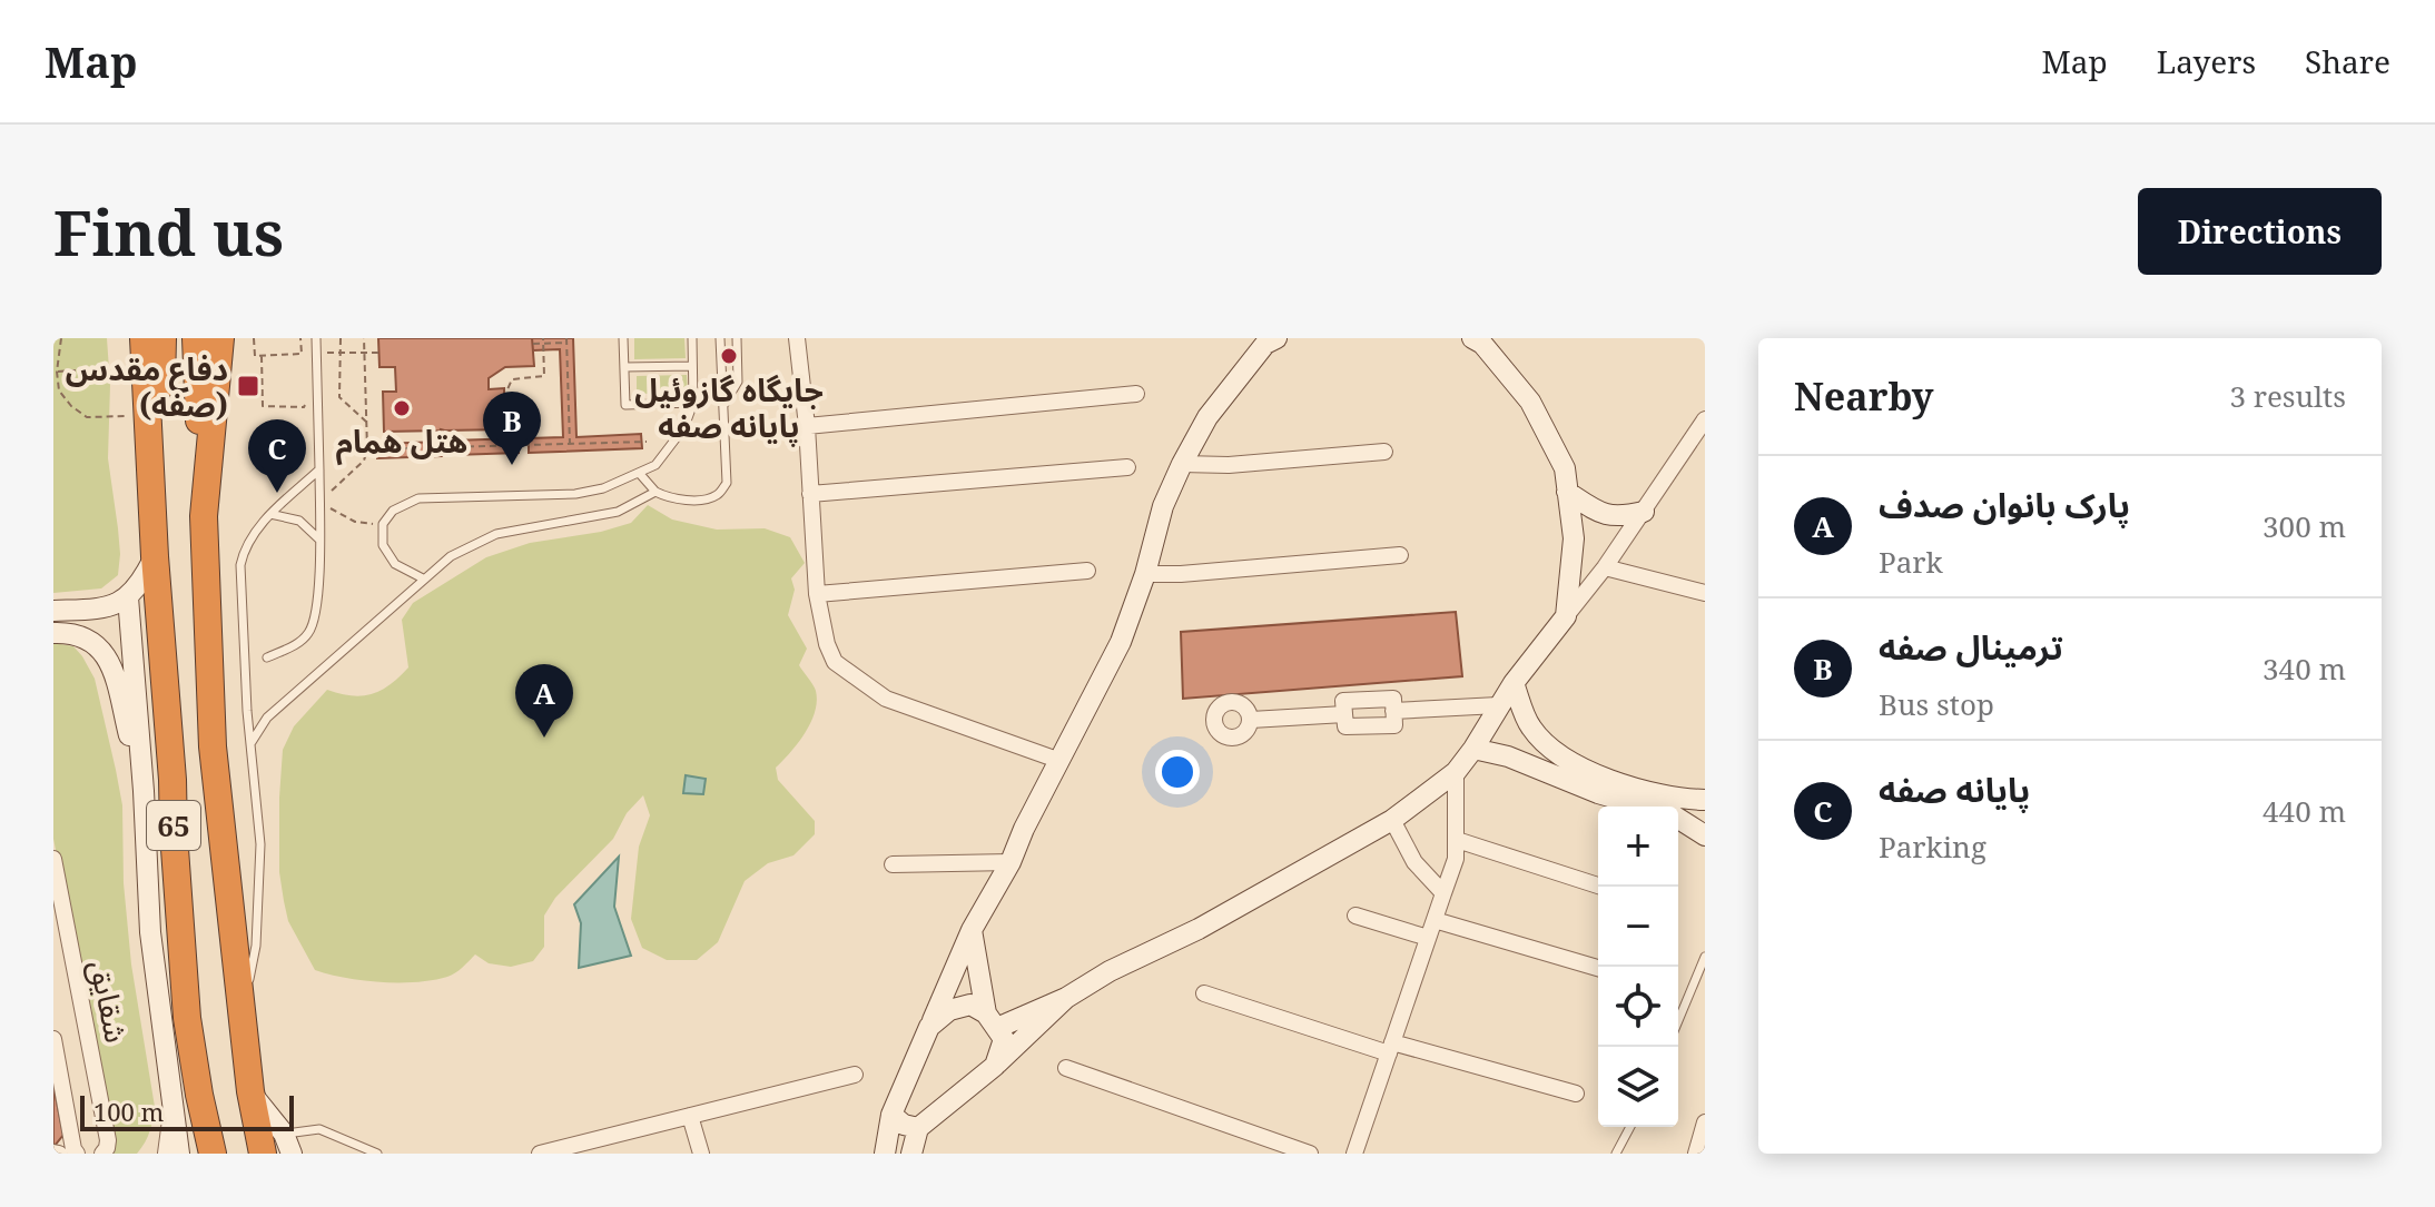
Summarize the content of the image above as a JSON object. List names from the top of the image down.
{
  "streets": {
    "highway": ["65"],
    "street": ["شقایق"]
  },
  "places": {
    "other": ["جایگاه گازوئیل پایانه صفه", "هتل همام"],
    "transit": ["دفاع مقدس (صفه)"]
  },
  "scale_bar": "100 m",
  "page": {
    "header": "Map",
    "nav": ["Map", "Layers", "Share"],
    "buttons": "Directions",
    "title": "Find us",
    "heading": ["Nearby", "3 results"],
    "pins": ["B", "C", "A"],
    "list": [
      {
        "mark": "A",
        "name": "پارک بانوان صدف",
        "note": "Park",
        "value": "300 m"
      },
      {
        "mark": "B",
        "name": "ترمینال صفه",
        "note": "Bus stop",
        "value": "340 m"
      },
      {
        "mark": "C",
        "name": "پایانه صفه",
        "note": "Parking",
        "value": "440 m"
      }
    ],
    "map_buttons": ["+", "−"],
    "scale": "100 m"
  }
}
